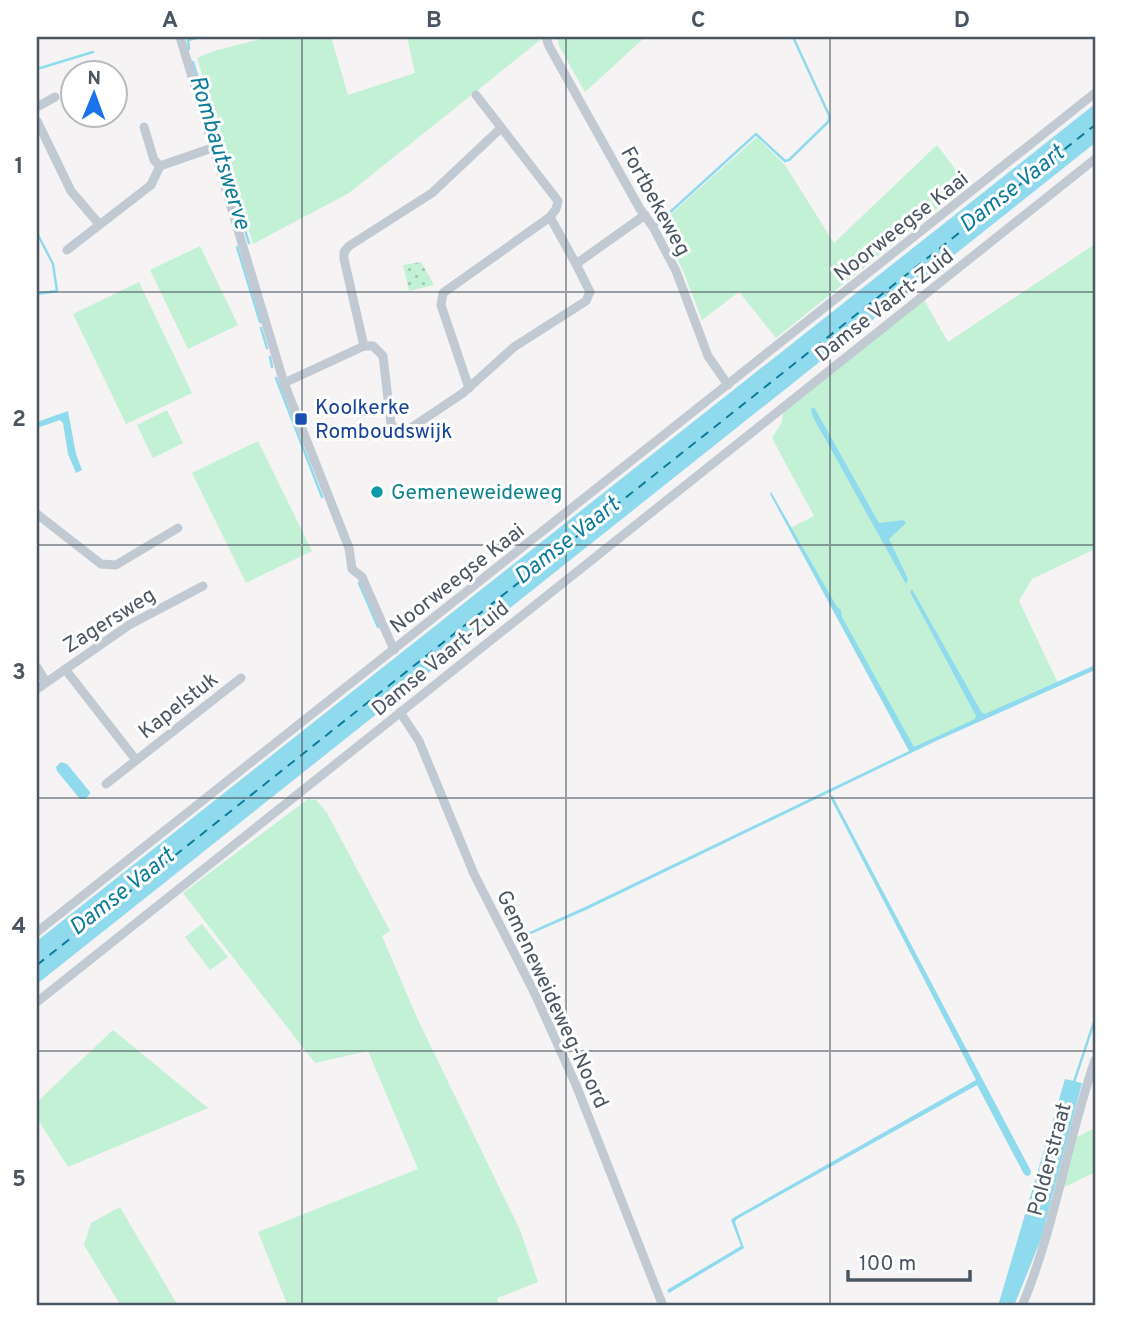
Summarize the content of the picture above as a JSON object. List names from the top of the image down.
{
  "streets": {
    "street": [
      "Fortbekeweg",
      "Noorweegse Kaai",
      "Damse Vaart-Zuid",
      "Zagersweg",
      "Kapelstuk",
      "Gemeneweideweg-Noord",
      "Polderstraat"
    ]
  },
  "crossings": [
    ["Fortbekeweg", "Noorweegse Kaai"],
    ["Damse Vaart-Zuid", "Gemeneweideweg-Noord"],
    ["Zagersweg", "Kapelstuk"]
  ],
  "water": ["Rombautswerve", "Damse Vaart"],
  "places": {
    "transit": ["Koolkerke Romboudswijk"],
    "other": ["Gemeneweideweg"]
  },
  "scale_bar": "100 m",
  "north": "top",
  "grid": {
    "columns": [
      "A",
      "B",
      "C",
      "D"
    ],
    "rows": [
      "1",
      "2",
      "3",
      "4",
      "5"
    ]
  }
}
